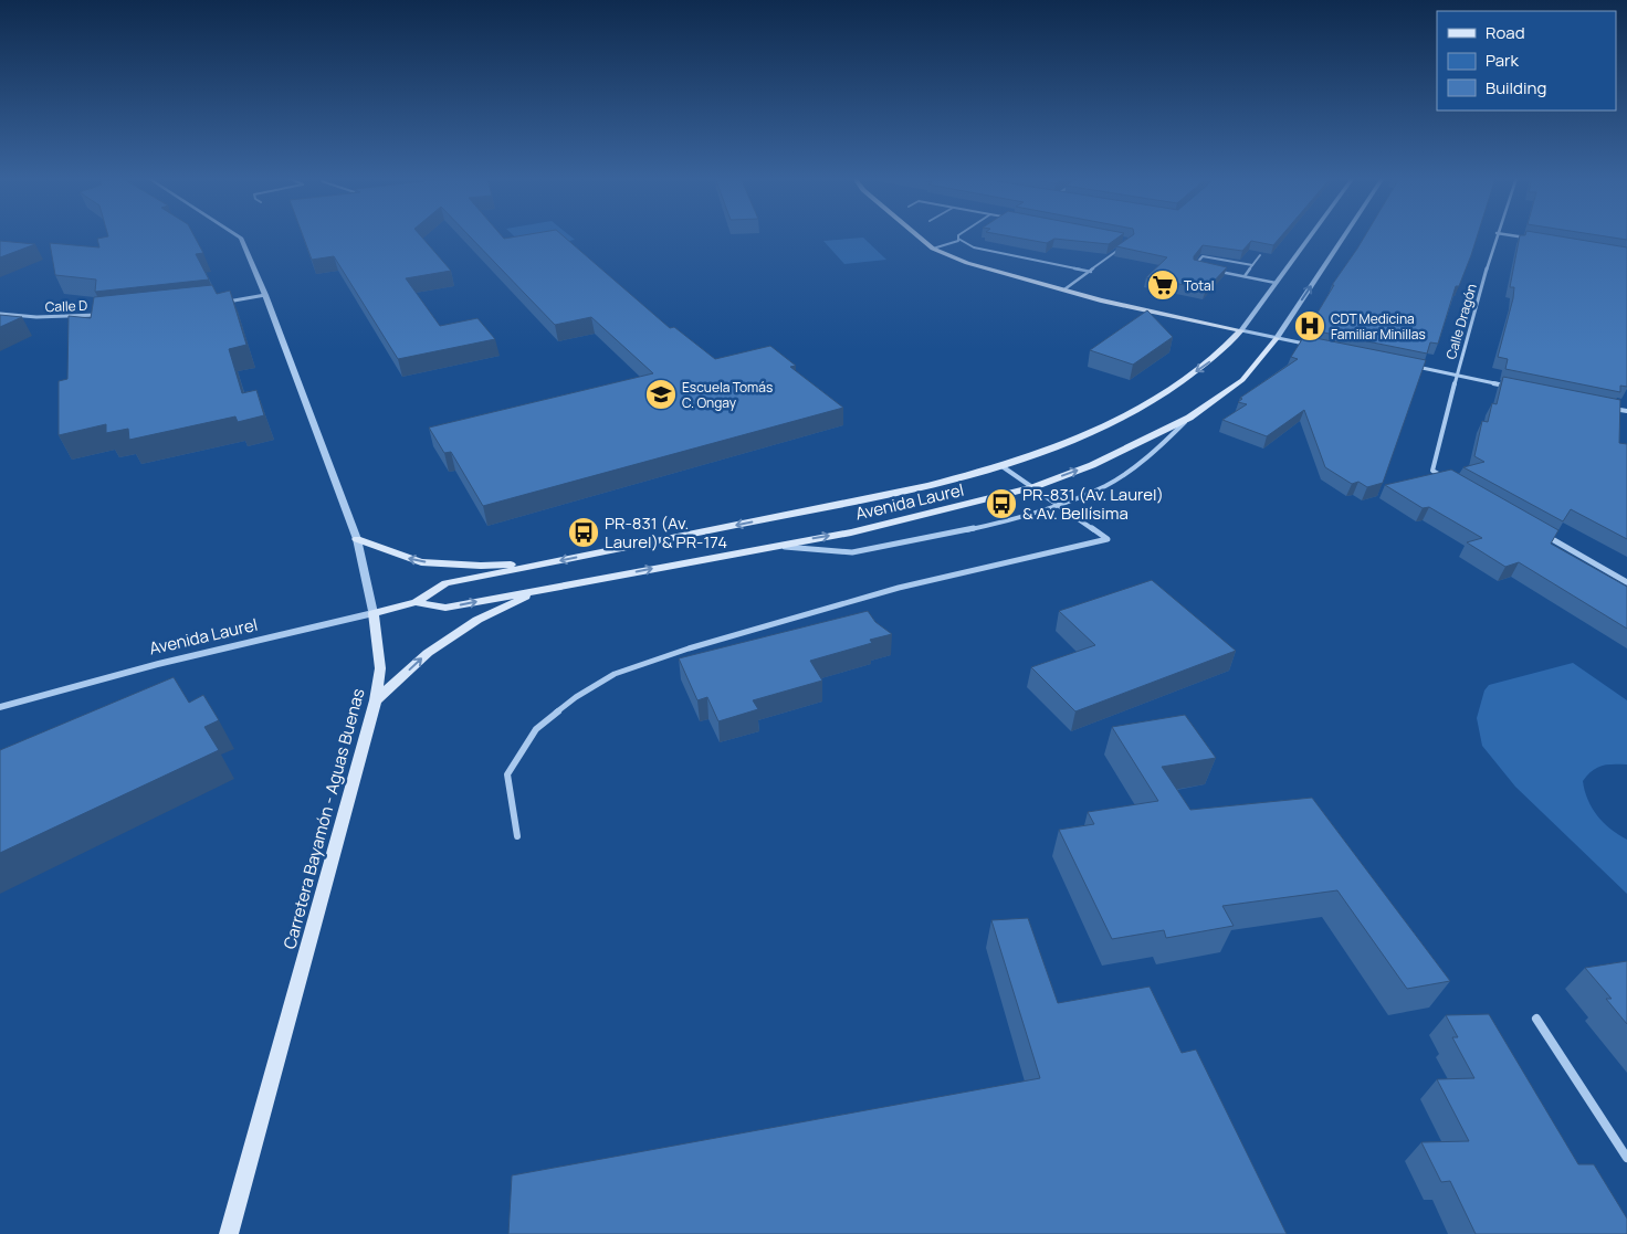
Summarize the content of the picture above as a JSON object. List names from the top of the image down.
{
  "streets": {
    "main road": ["Avenida Laurel", "Carretera Bayamón - Aguas Buenas"],
    "street": ["Calle D", "Calle Dragón"]
  },
  "crossings": [
    ["Avenida Laurel", "Carretera Bayamón - Aguas Buenas"]
  ],
  "places": {
    "supermarket": ["Total"],
    "hospital": ["CDT Medicina Familiar Minillas"],
    "school or university": ["Escuela Tomás C. Ongay"],
    "bus stop": ["PR-831 (Av. Laurel) & Av. Bellísima", "PR-831 (Av. Laurel) & PR-174"]
  },
  "legend": ["Road", "Park", "Building"]
}
